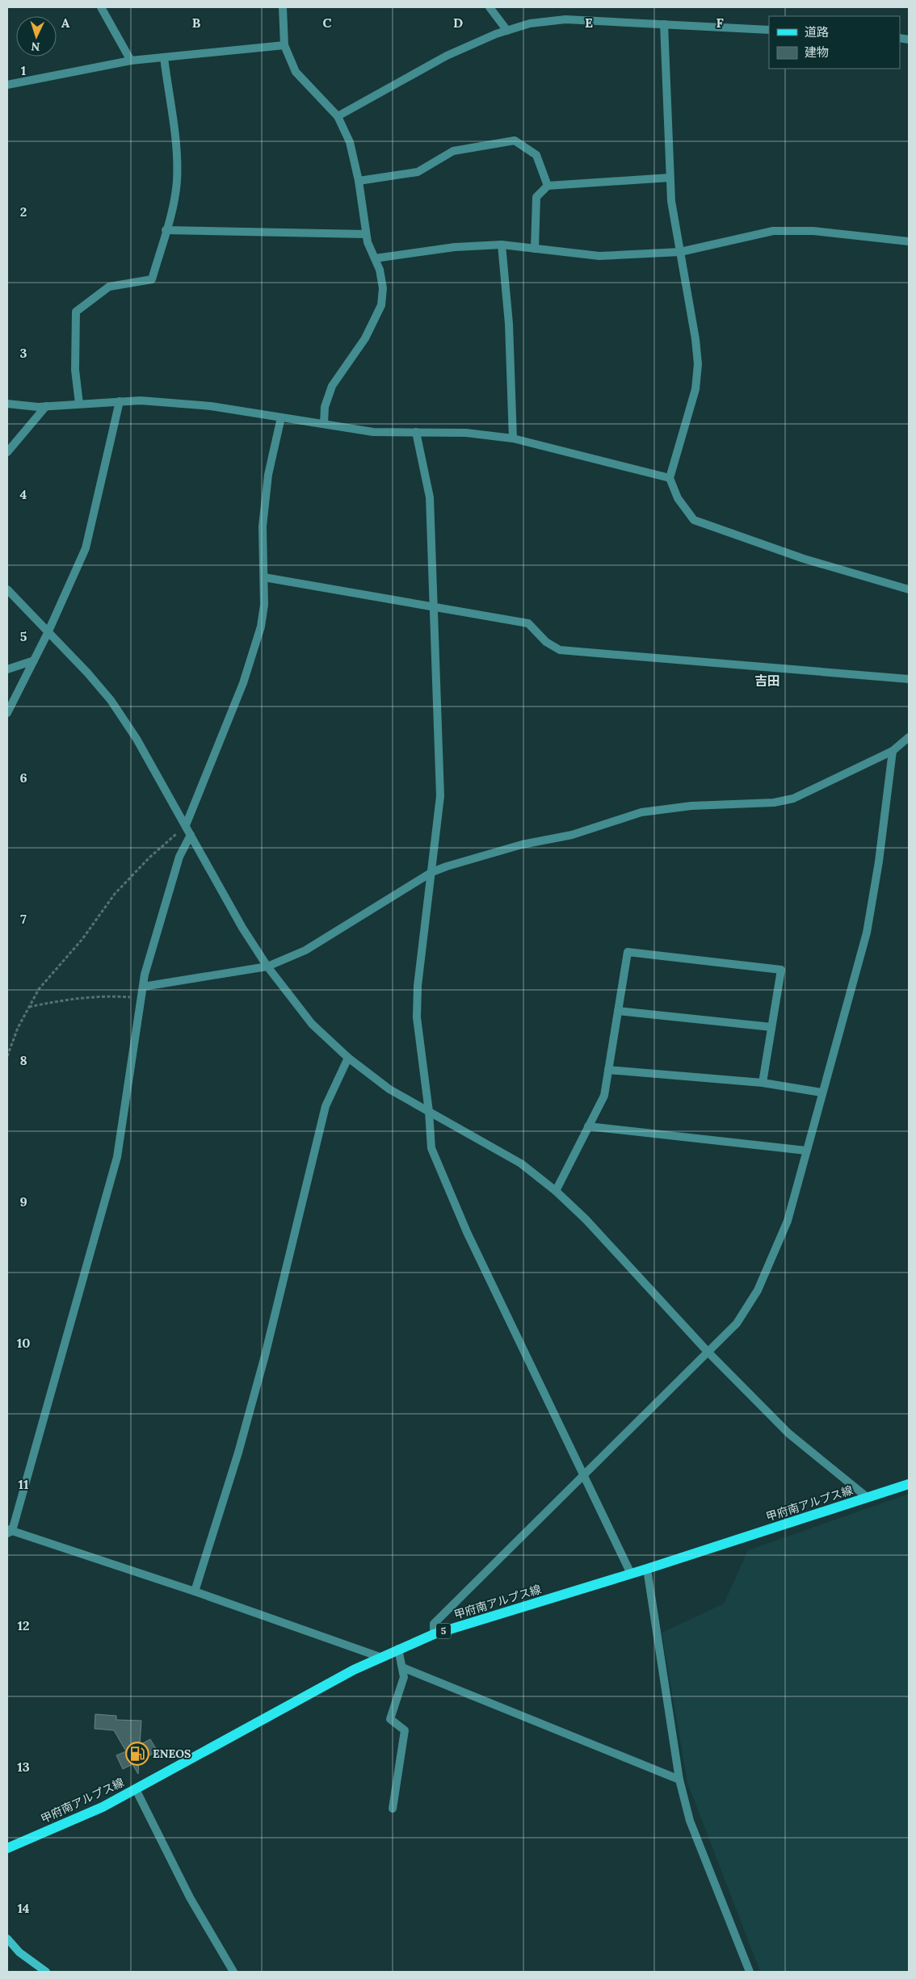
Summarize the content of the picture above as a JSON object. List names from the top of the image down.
{
  "streets": {
    "main road": ["甲府南アルプス線", "5"]
  },
  "districts": ["吉田"],
  "places": {
    "fuel station": ["ENEOS"]
  },
  "legend": ["道路", "建物"],
  "north": "bottom",
  "grid": {
    "columns": [
      "A",
      "B",
      "C",
      "D",
      "E",
      "F"
    ],
    "rows": [
      "1",
      "2",
      "3",
      "4",
      "5",
      "6",
      "7",
      "8",
      "9",
      "10",
      "11",
      "12",
      "13",
      "14"
    ]
  }
}
